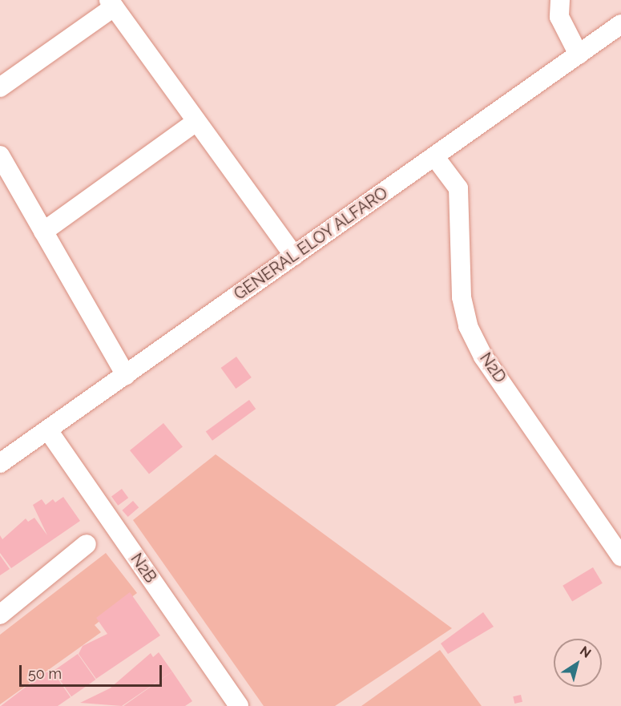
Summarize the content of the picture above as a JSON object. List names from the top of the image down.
{
  "streets": {
    "street": ["GENERAL ELOY ALFARO", "N2D", "N2B"]
  },
  "crossings": [
    ["GENERAL ELOY ALFARO", "N2D"],
    ["GENERAL ELOY ALFARO", "N2B"]
  ],
  "scale_bar": "50 m",
  "north": "top right"
}
